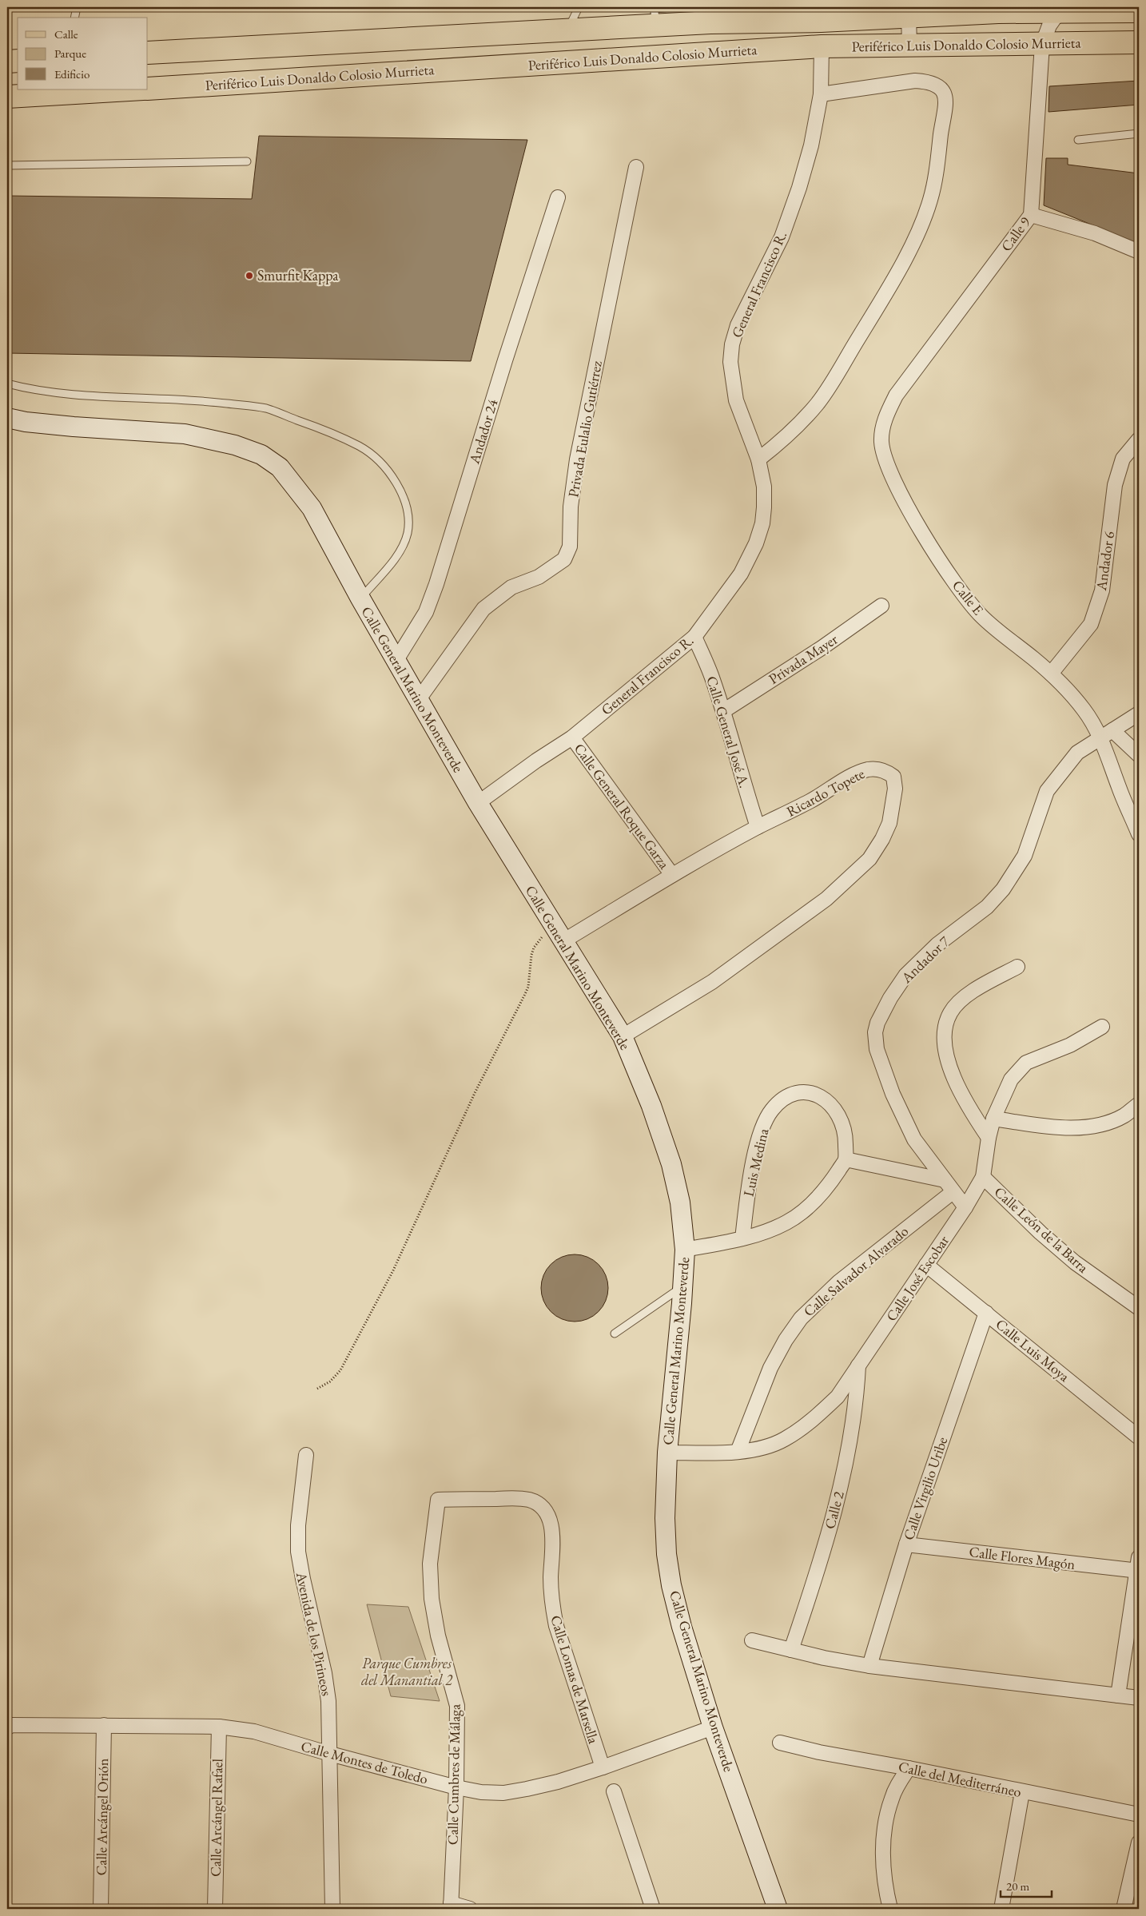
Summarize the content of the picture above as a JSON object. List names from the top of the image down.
{
  "streets": {
    "main road": ["Periférico Luis Donaldo Colosio Murrieta"],
    "street": [
      "Calle 9",
      "General Francisco R.",
      "Privada Eulalio Gutiérrez",
      "Andador 24",
      "Andador 6",
      "Calle E",
      "Privada Mayer",
      "Calle General Marino Monteverde",
      "Calle General José A.",
      "Ricardo Topete",
      "Calle General Roque Garza",
      "Andador 7",
      "Luis Medina",
      "Calle León de la Barra",
      "Calle Salvador Alvarado",
      "Calle José Escobar",
      "Calle Luis Moya",
      "Calle Virgilio Uribe",
      "Calle 2",
      "Calle Flores Magón",
      "Avenida de los Pirineos",
      "Calle Lomas de Marsella",
      "Calle Montes de Toledo",
      "Calle Cumbres de Málaga",
      "Calle del Mediterráneo",
      "Calle Arcángel Orión",
      "Calle Arcángel Rafael"
    ]
  },
  "crossings": [
    ["Periférico Luis Donaldo Colosio Murrieta", "Calle 9"],
    ["Periférico Luis Donaldo Colosio Murrieta", "General Francisco R."],
    ["Calle 9", "Calle E"],
    ["General Francisco R.", "Calle General Marino Monteverde"],
    ["General Francisco R.", "Calle General José A."],
    ["General Francisco R.", "Calle General Roque Garza"],
    ["Privada Eulalio Gutiérrez", "Calle General Marino Monteverde"],
    ["Andador 24", "Calle General Marino Monteverde"],
    ["Andador 6", "Calle E"],
    ["Calle E", "Andador 7"],
    ["Privada Mayer", "Calle General José A."],
    ["Calle General Marino Monteverde", "Ricardo Topete"],
    ["Calle General Marino Monteverde", "Calle José Escobar"],
    ["Calle General Marino Monteverde", "Calle Montes de Toledo"],
    ["Calle General José A.", "Ricardo Topete"],
    ["Ricardo Topete", "Calle General Roque Garza"],
    ["Andador 7", "Calle Salvador Alvarado"],
    ["Andador 7", "Calle José Escobar"],
    ["Calle León de la Barra", "Calle José Escobar"],
    ["Calle Salvador Alvarado", "Calle José Escobar"],
    ["Calle José Escobar", "Calle Luis Moya"],
    ["Calle José Escobar", "Calle 2"],
    ["Calle Luis Moya", "Calle Virgilio Uribe"],
    ["Calle Virgilio Uribe", "Calle Flores Magón"],
    ["Avenida de los Pirineos", "Calle Montes de Toledo"],
    ["Calle Lomas de Marsella", "Calle Montes de Toledo"],
    ["Calle Lomas de Marsella", "Calle Cumbres de Málaga"],
    ["Calle Montes de Toledo", "Calle Cumbres de Málaga"],
    ["Calle Montes de Toledo", "Calle Arcángel Orión"],
    ["Calle Montes de Toledo", "Calle Arcángel Rafael"]
  ],
  "parks": ["Parque Cumbres del Manantial 2"],
  "places": ["Smurfit Kappa"],
  "legend": ["Calle", "Parque", "Edificio"],
  "scale_bar": "20 m"
}
